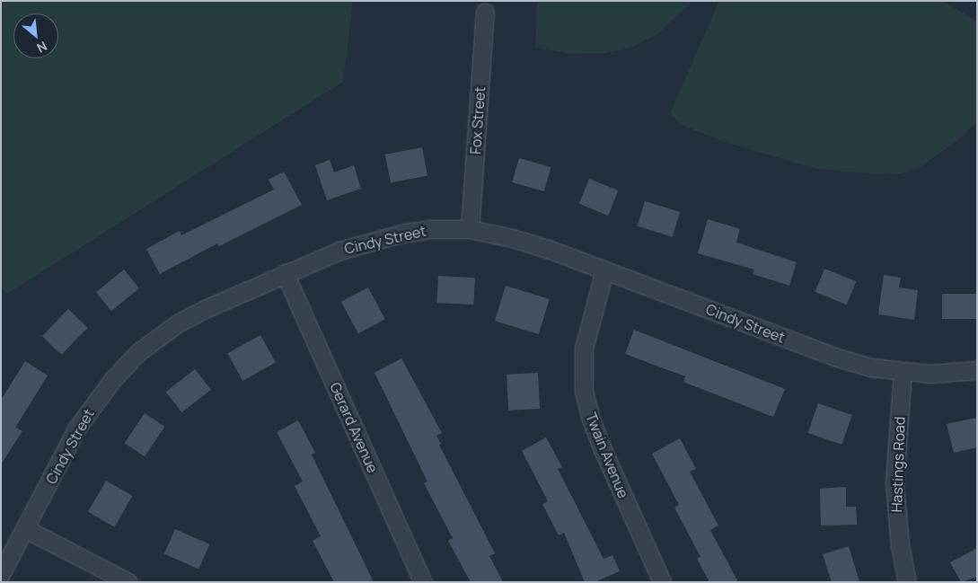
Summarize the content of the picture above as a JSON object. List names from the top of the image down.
{
  "streets": {
    "street": [
      "Fox Street",
      "Cindy Street",
      "Gerard Avenue",
      "Twain Avenue",
      "Hastings Road"
    ]
  },
  "crossings": [
    ["Fox Street", "Cindy Street"],
    ["Cindy Street", "Gerard Avenue"],
    ["Cindy Street", "Twain Avenue"],
    ["Cindy Street", "Hastings Road"]
  ],
  "north": "bottom right"
}
